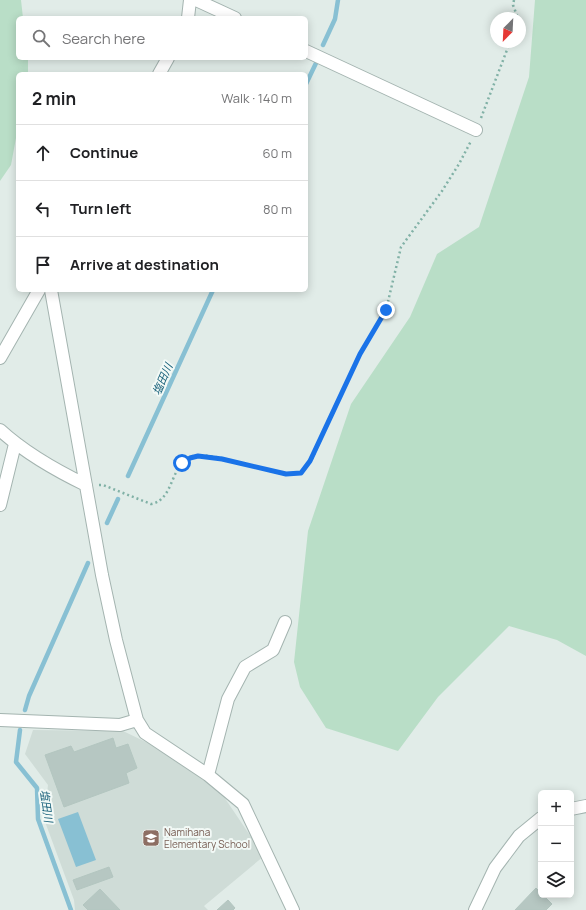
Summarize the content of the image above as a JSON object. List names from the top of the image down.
{
  "water": ["塩田川"],
  "places": {
    "school or university": ["Namihana Elementary School"]
  },
  "north": "bottom left",
  "page": {
    "search": "Search here",
    "heading": ["2 min", "Walk · 140 m"],
    "list": [
      ["Continue", "60 m"],
      ["Turn left", "80 m"],
      "Arrive at destination"
    ],
    "map_buttons": ["+", "−"]
  }
}
